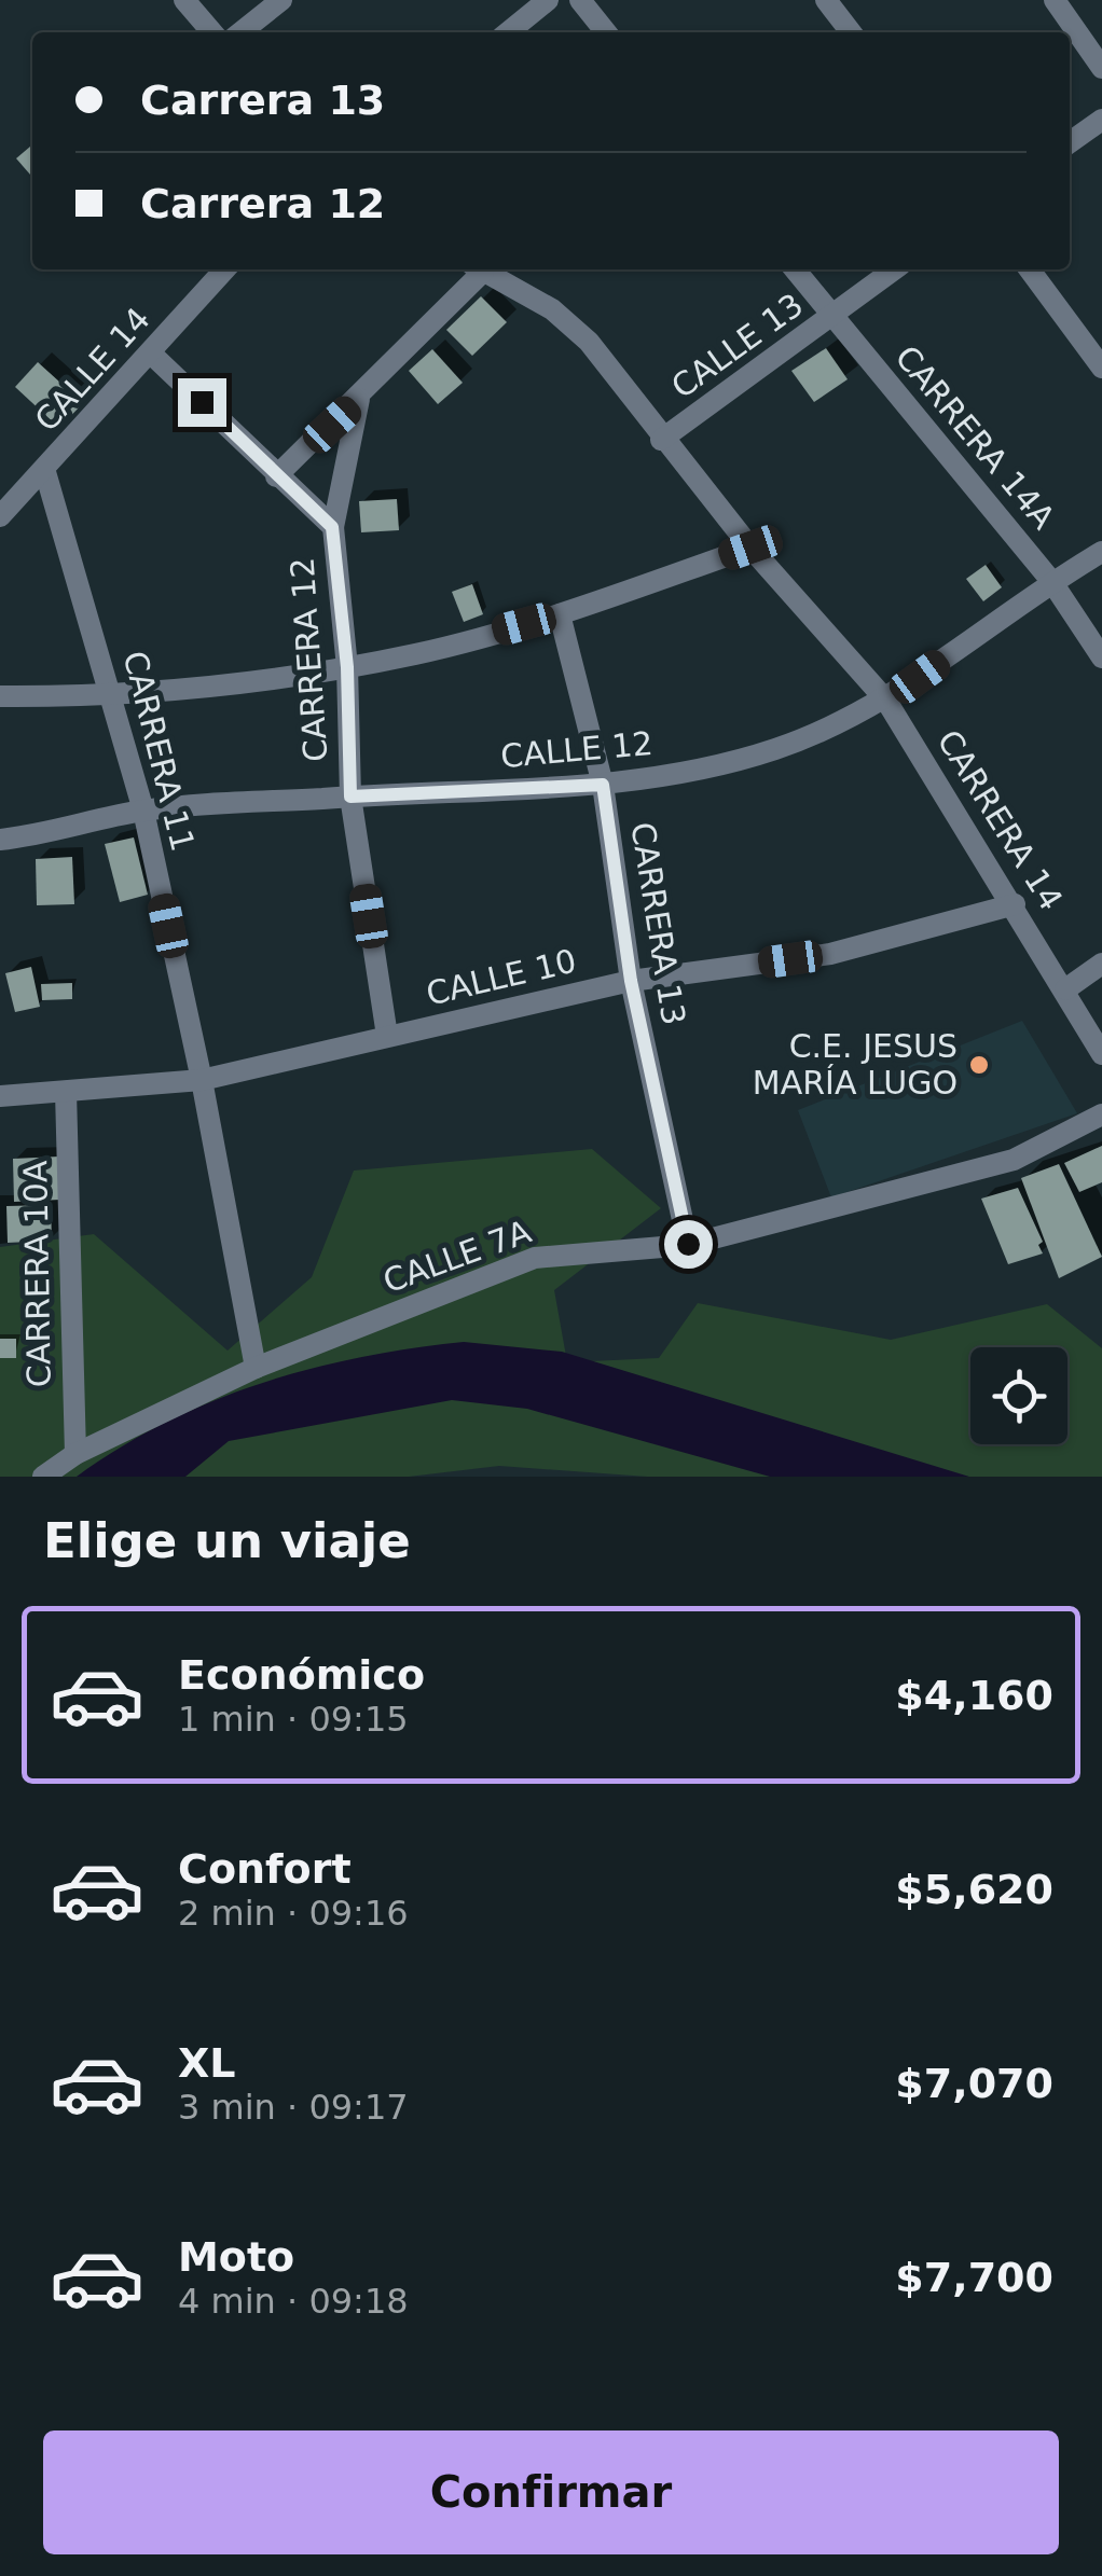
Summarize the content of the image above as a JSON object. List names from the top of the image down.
{
  "streets": {
    "street": [
      "CALLE 13",
      "CALLE 14",
      "CARRERA 14A",
      "CARRERA 12",
      "CALLE 12",
      "CARRERA 11",
      "CARRERA 14",
      "CARRERA 13",
      "CALLE 10",
      "CALLE 7A",
      "CARRERA 10A"
    ]
  },
  "crossings": [
    ["CALLE 13", "CARRERA 14A"],
    ["CALLE 13", "CARRERA 14"],
    ["CALLE 14", "CARRERA 12"],
    ["CALLE 14", "CARRERA 11"],
    ["CARRERA 14A", "CALLE 12"],
    ["CARRERA 12", "CALLE 12"],
    ["CARRERA 12", "CALLE 10"],
    ["CALLE 12", "CARRERA 11"],
    ["CALLE 12", "CARRERA 14"],
    ["CALLE 12", "CARRERA 13"],
    ["CARRERA 11", "CALLE 10"],
    ["CARRERA 11", "CALLE 7A"],
    ["CARRERA 14", "CALLE 10"],
    ["CARRERA 13", "CALLE 10"],
    ["CARRERA 13", "CALLE 7A"],
    ["CALLE 10", "CARRERA 10A"],
    ["CALLE 7A", "CARRERA 10A"]
  ],
  "places": ["C.E. JESUS MARÍA LUGO"],
  "page": {
    "banner": ["Carrera 13", "Carrera 12"],
    "heading": "Elige un viaje",
    "list": [
      {
        "name": "Económico",
        "note": "1 min · 09:15",
        "value": "$4,160"
      },
      {
        "name": "Confort",
        "note": "2 min · 09:16",
        "value": "$5,620"
      },
      {
        "name": "XL",
        "note": "3 min · 09:17",
        "value": "$7,070"
      },
      {
        "name": "Moto",
        "note": "4 min · 09:18",
        "value": "$7,700"
      }
    ],
    "buttons": "Confirmar"
  }
}
